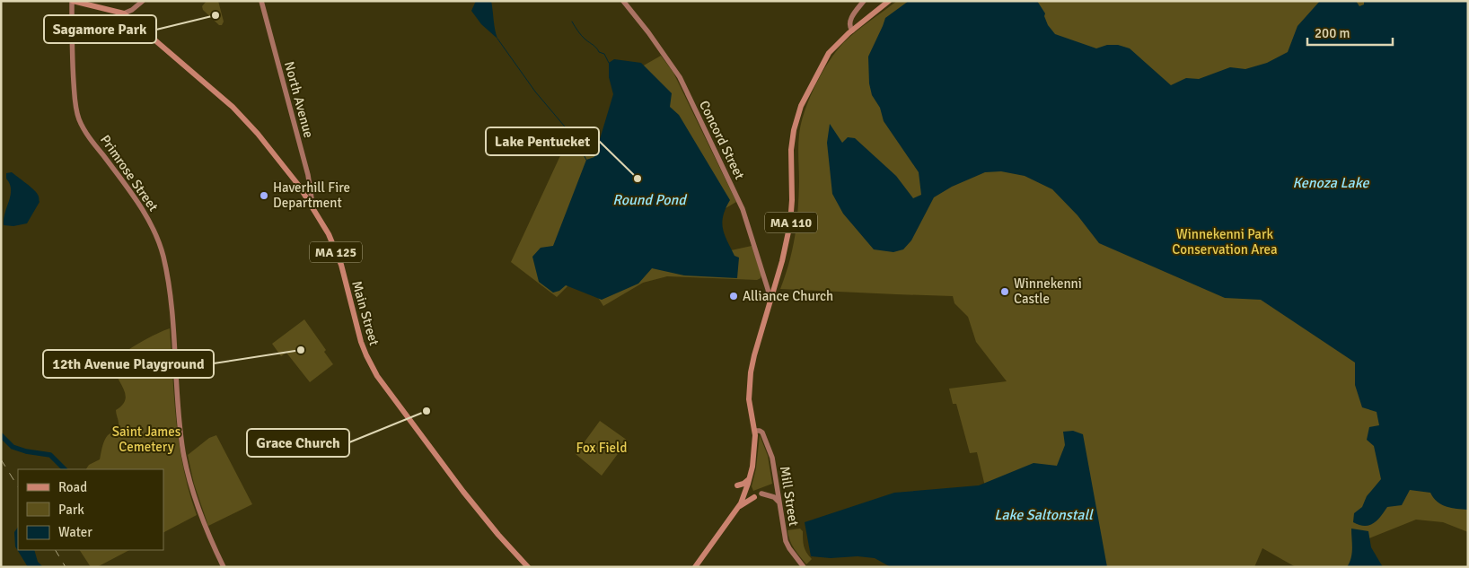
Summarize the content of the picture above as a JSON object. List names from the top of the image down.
{
  "streets": {
    "main road": [
      "North Avenue",
      "Concord Street",
      "Primrose Street",
      "MA 110",
      "MA 125",
      "Main Street",
      "Mill Street"
    ]
  },
  "crossings": [
    ["North Avenue", "Main Street"],
    ["Concord Street", "MA 110"],
    ["Primrose Street", "Main Street"],
    ["MA 110", "Mill Street"]
  ],
  "water": ["Kenoza Lake", "Round Pond", "Lake Saltonstall"],
  "parks": ["Winnekenni Park Conservation Area", "Saint James Cemetery", "Fox Field"],
  "places": [
    "Sagamore Park",
    "Lake Pentucket",
    "Haverhill Fire Department",
    "Winnekenni Castle",
    "Alliance Church",
    "12th Avenue Playground",
    "Grace Church"
  ],
  "legend": ["Road", "Park", "Water"],
  "scale_bar": "200 m"
}
